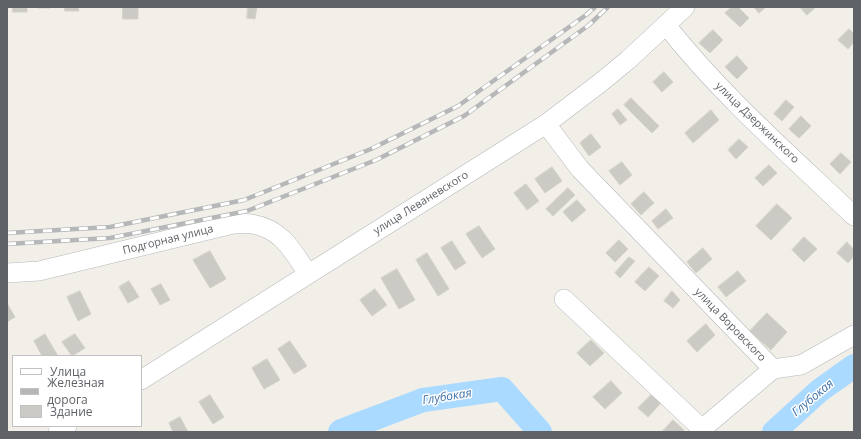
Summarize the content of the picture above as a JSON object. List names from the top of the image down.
{
  "streets": {
    "street": [
      "улица Дзержинского",
      "улица Леваневского",
      "Подгорная улица",
      "улица Воровского"
    ]
  },
  "crossings": [
    ["улица Дзержинского", "улица Леваневского"],
    ["улица Леваневского", "Подгорная улица"],
    ["улица Леваневского", "улица Воровского"]
  ],
  "water": ["Глубокая"],
  "legend": ["Улица", "Железная дорога", "Здание"]
}
